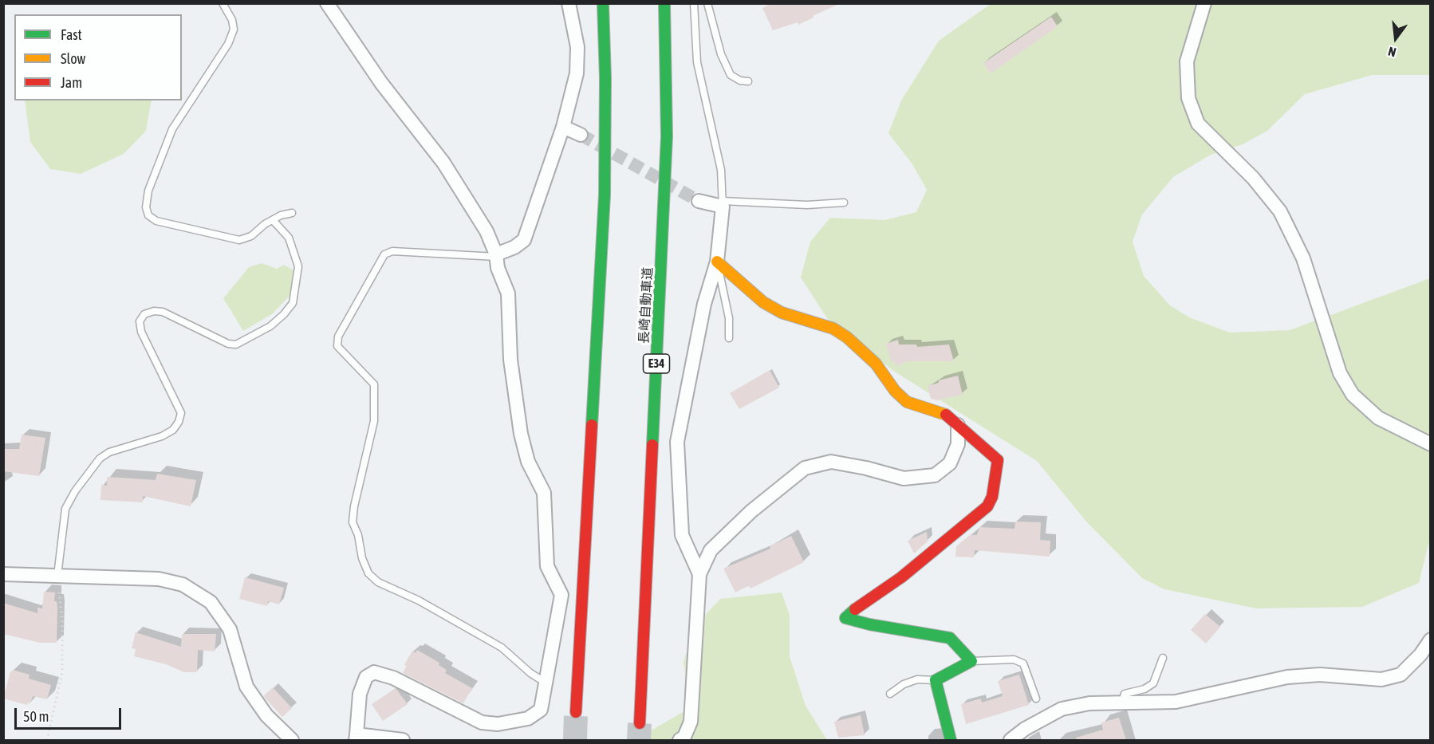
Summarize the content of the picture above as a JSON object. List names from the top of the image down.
{
  "streets": {
    "main road": ["長崎自動車道", "E34"]
  },
  "legend": ["Fast", "Slow", "Jam"],
  "scale_bar": "50 m",
  "north": "bottom"
}
